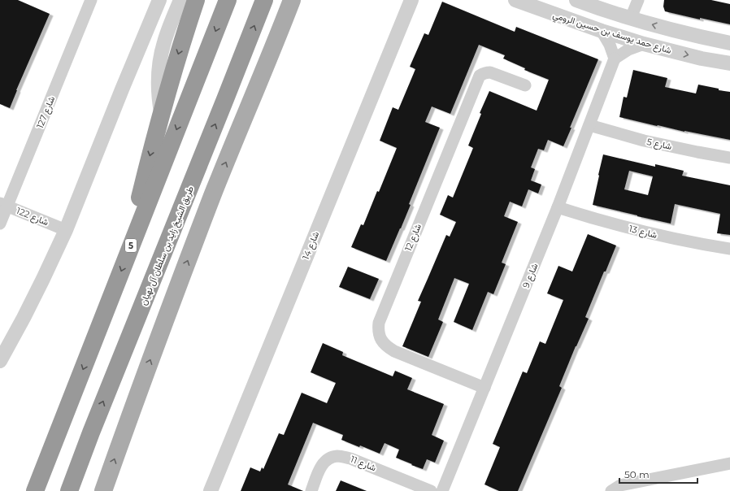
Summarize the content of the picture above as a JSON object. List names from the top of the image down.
{
  "streets": {
    "highway": ["5", "طريق الشيخ زايد بن سلطان آل نهيان"],
    "street": [
      "شارع حمد يوسف بن حسين الرومي",
      "شارع 127",
      "شارع 5",
      "شارع 122",
      "شارع 13",
      "شارع 12",
      "شارع 14",
      "شارع 9",
      "شارع 11"
    ]
  },
  "crossings": [
    ["شارع 127", "شارع 122"],
    ["شارع 5", "شارع 9"],
    ["شارع 13", "شارع 9"],
    ["شارع 12", "شارع 9"]
  ],
  "scale_bar": "50 m"
}
